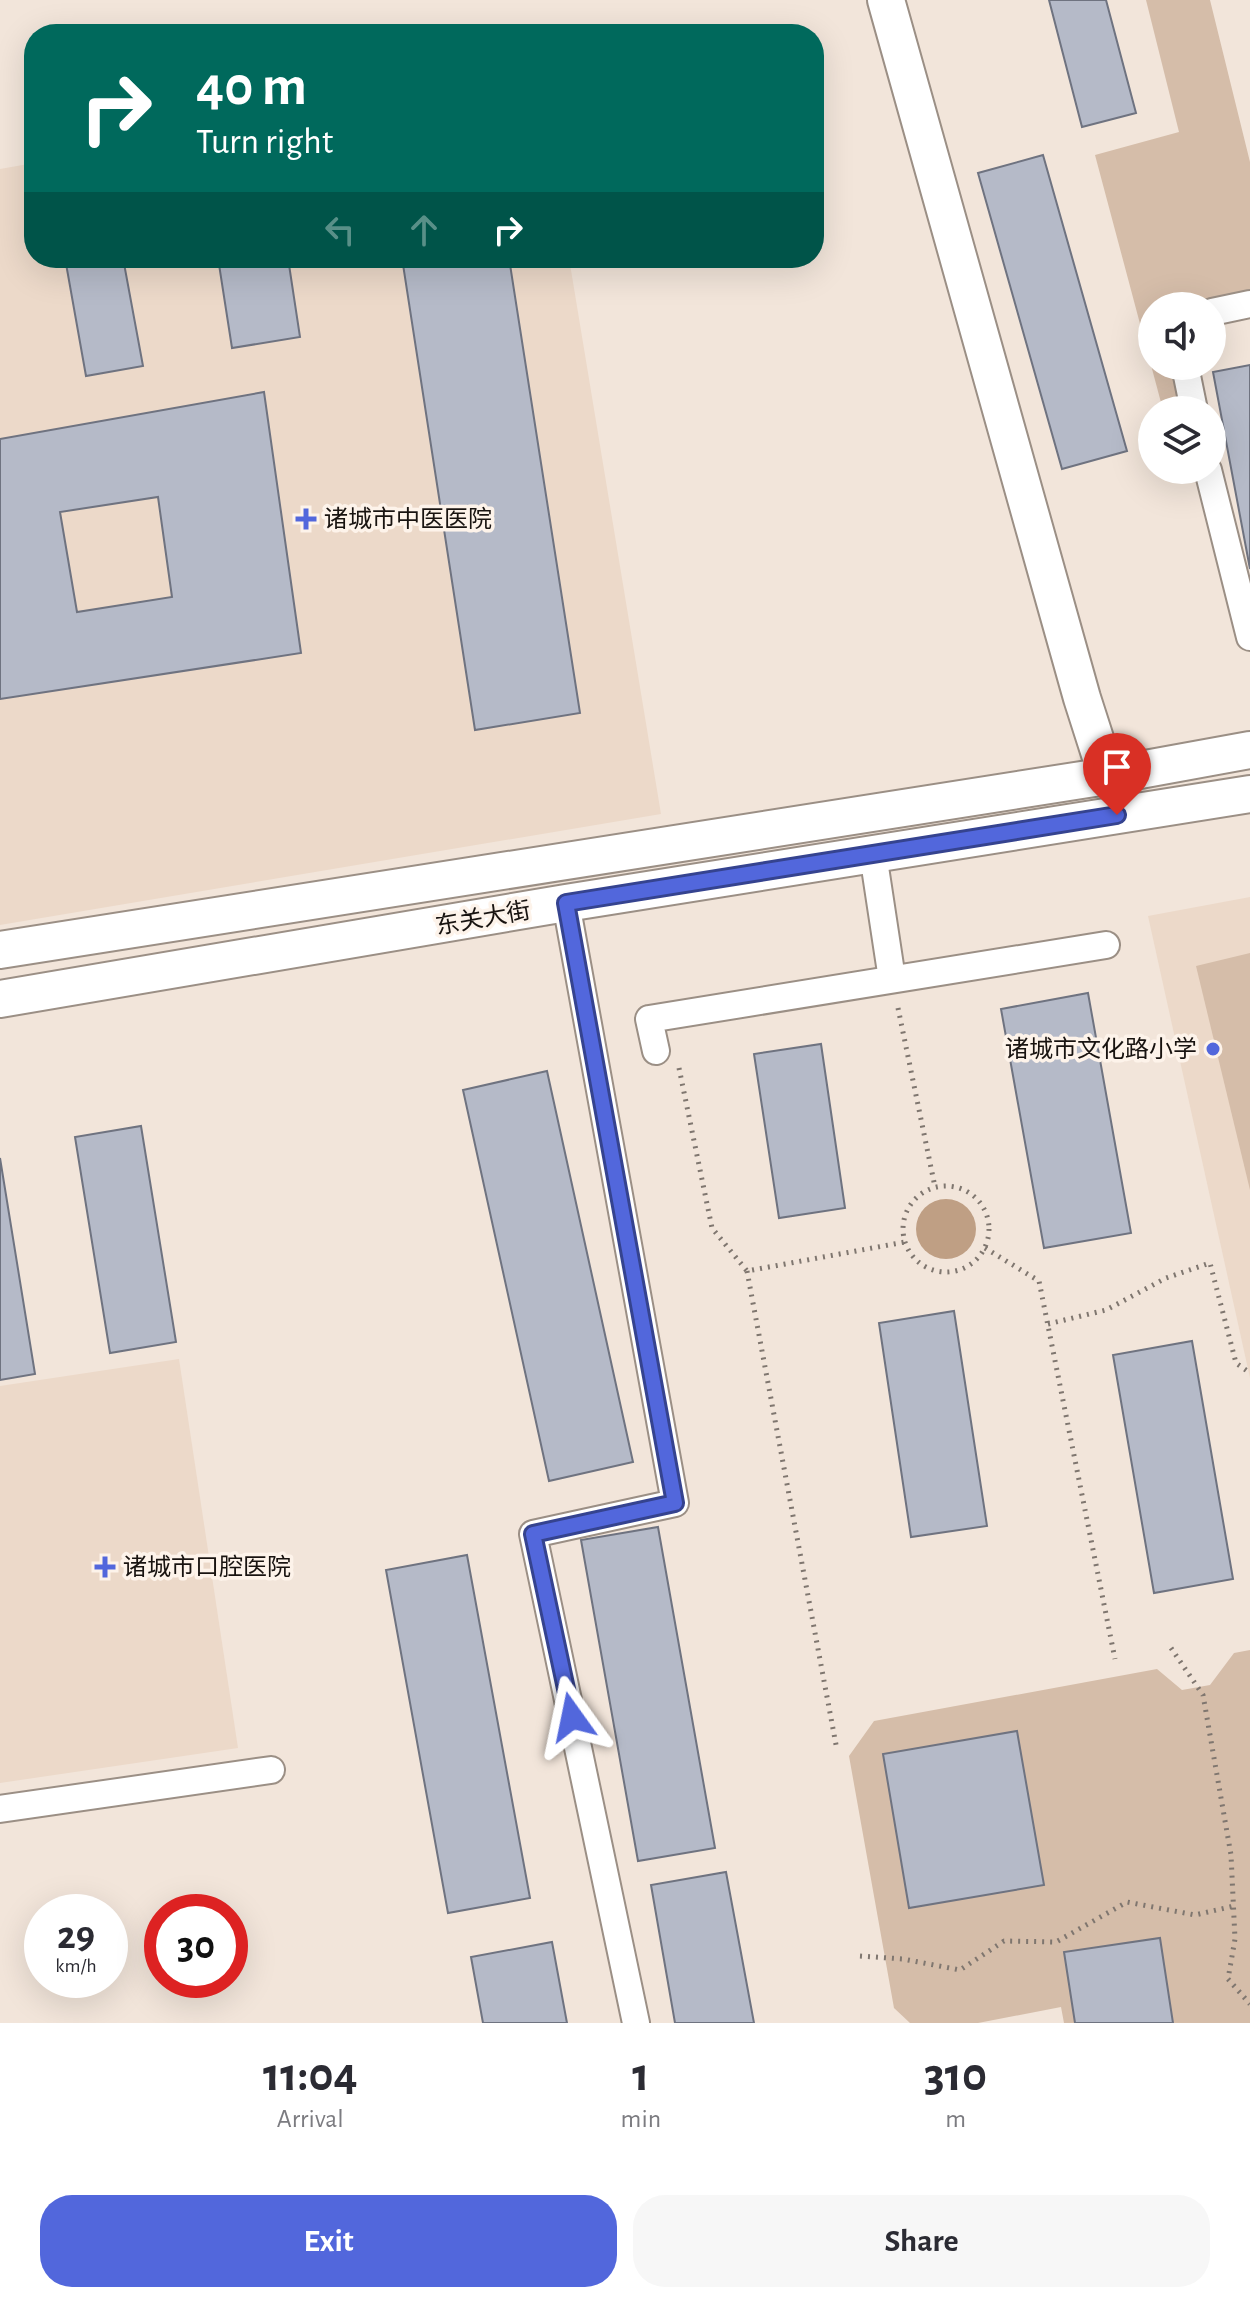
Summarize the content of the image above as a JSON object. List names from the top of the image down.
{
  "streets": {
    "main road": ["东关大街"]
  },
  "places": {
    "health": ["诸城市中医医院", "诸城市口腔医院"],
    "other": ["诸城市文化路小学"]
  },
  "page": {
    "turn": ["40 m", "Turn right"],
    "speed": "29 km/h",
    "limit": "30",
    "eta": [
      "11:04",
      "Arrival",
      "1",
      "min",
      "310",
      "m"
    ],
    "buttons": ["Exit", "Share"]
  }
}
